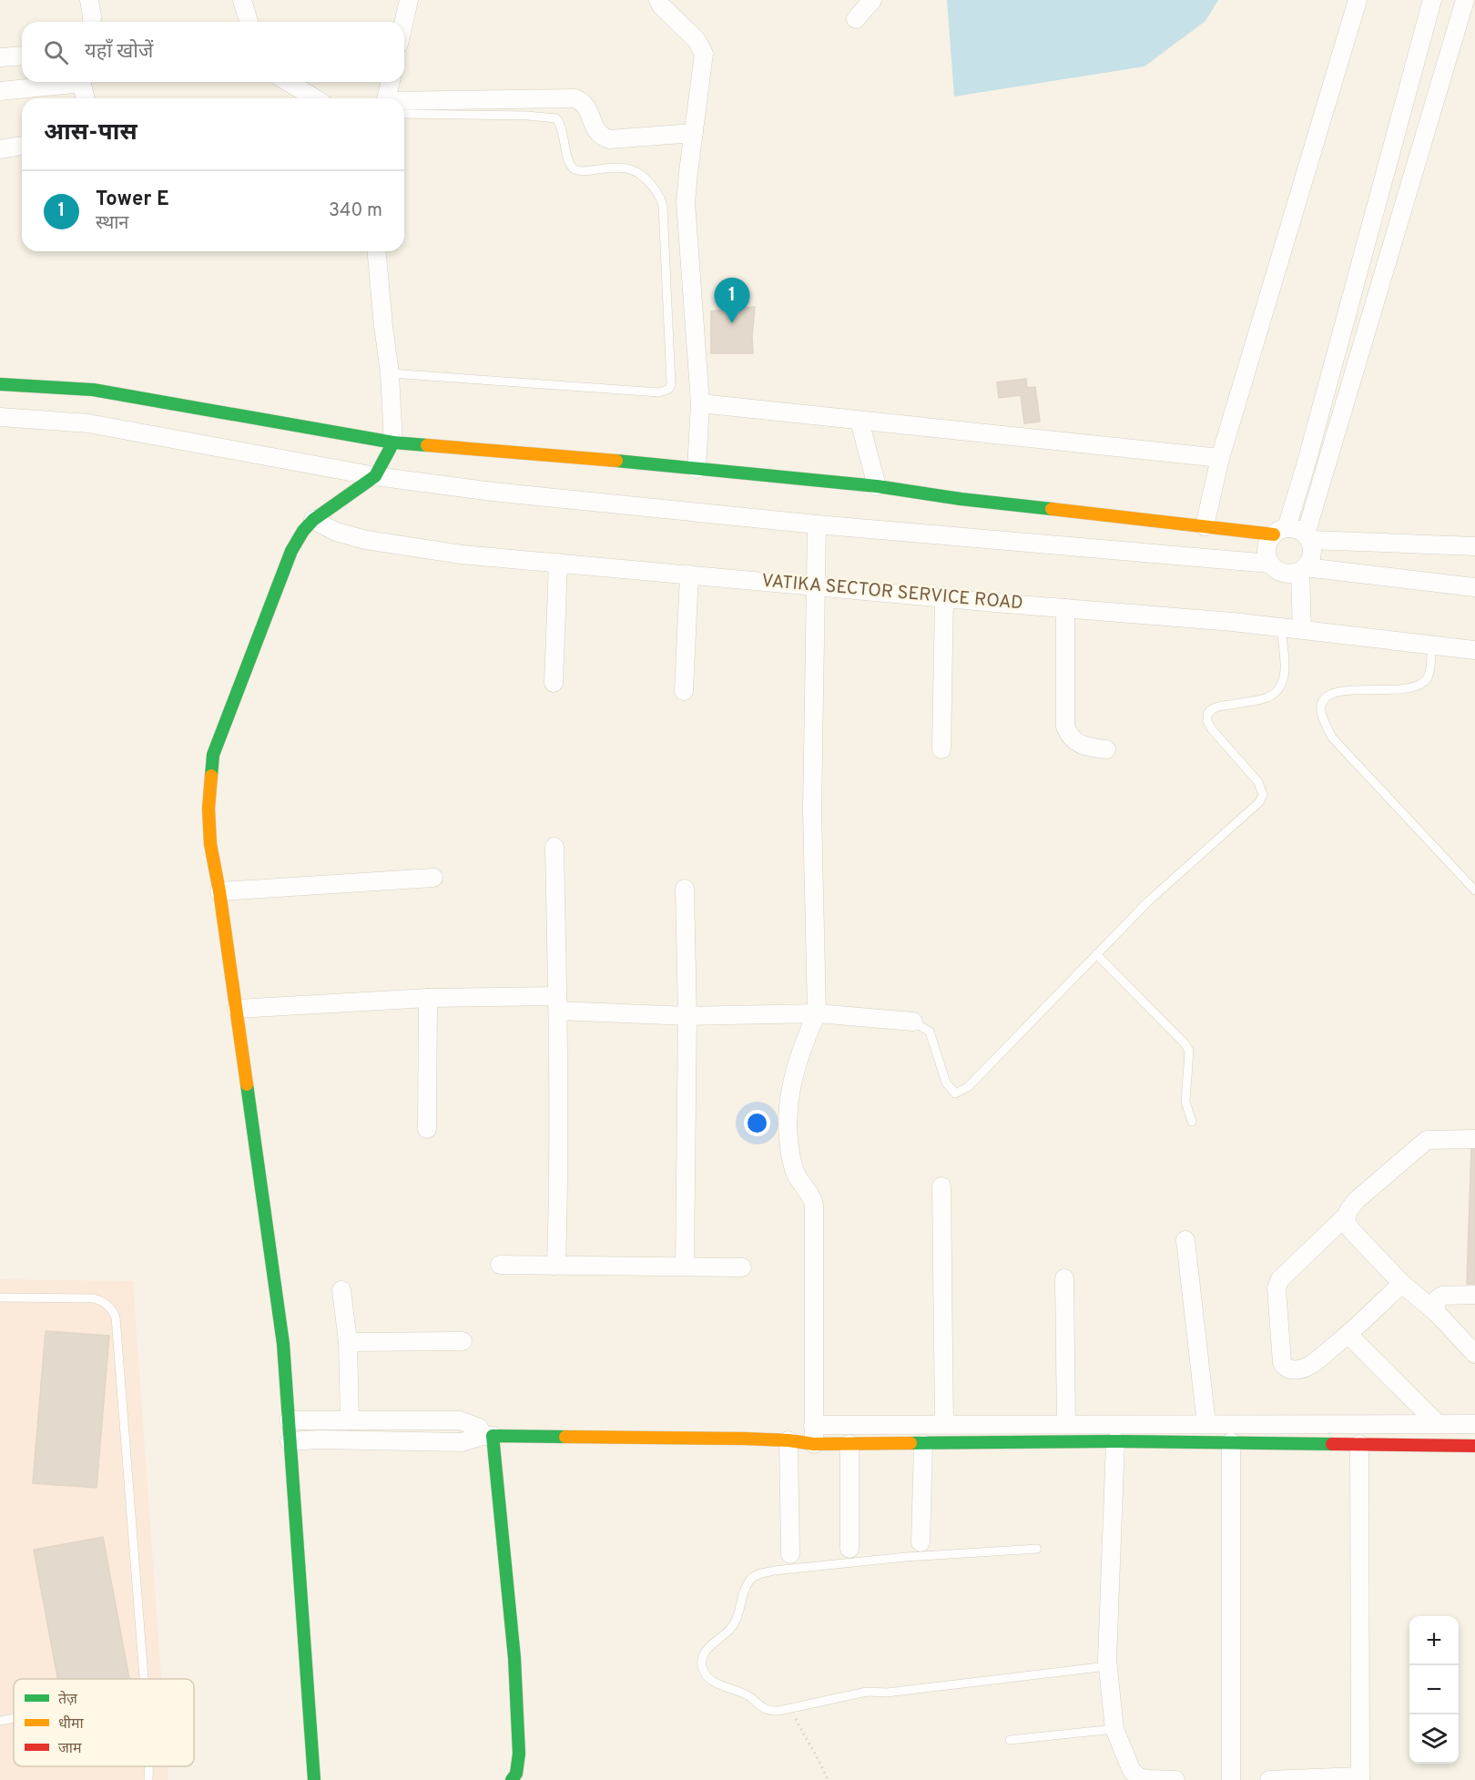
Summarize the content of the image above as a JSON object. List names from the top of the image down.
{
  "streets": {
    "street": ["VATIKA SECTOR SERVICE ROAD"]
  },
  "legend": ["तेज़", "धीमा", "जाम"],
  "page": {
    "search": "यहाँ खोजें",
    "heading": "आस-पास",
    "list": [
      {
        "mark": "1",
        "name": "Tower E",
        "note": "स्थान",
        "value": "340 m"
      }
    ],
    "pins": "1",
    "map_buttons": ["+", "−"]
  }
}
